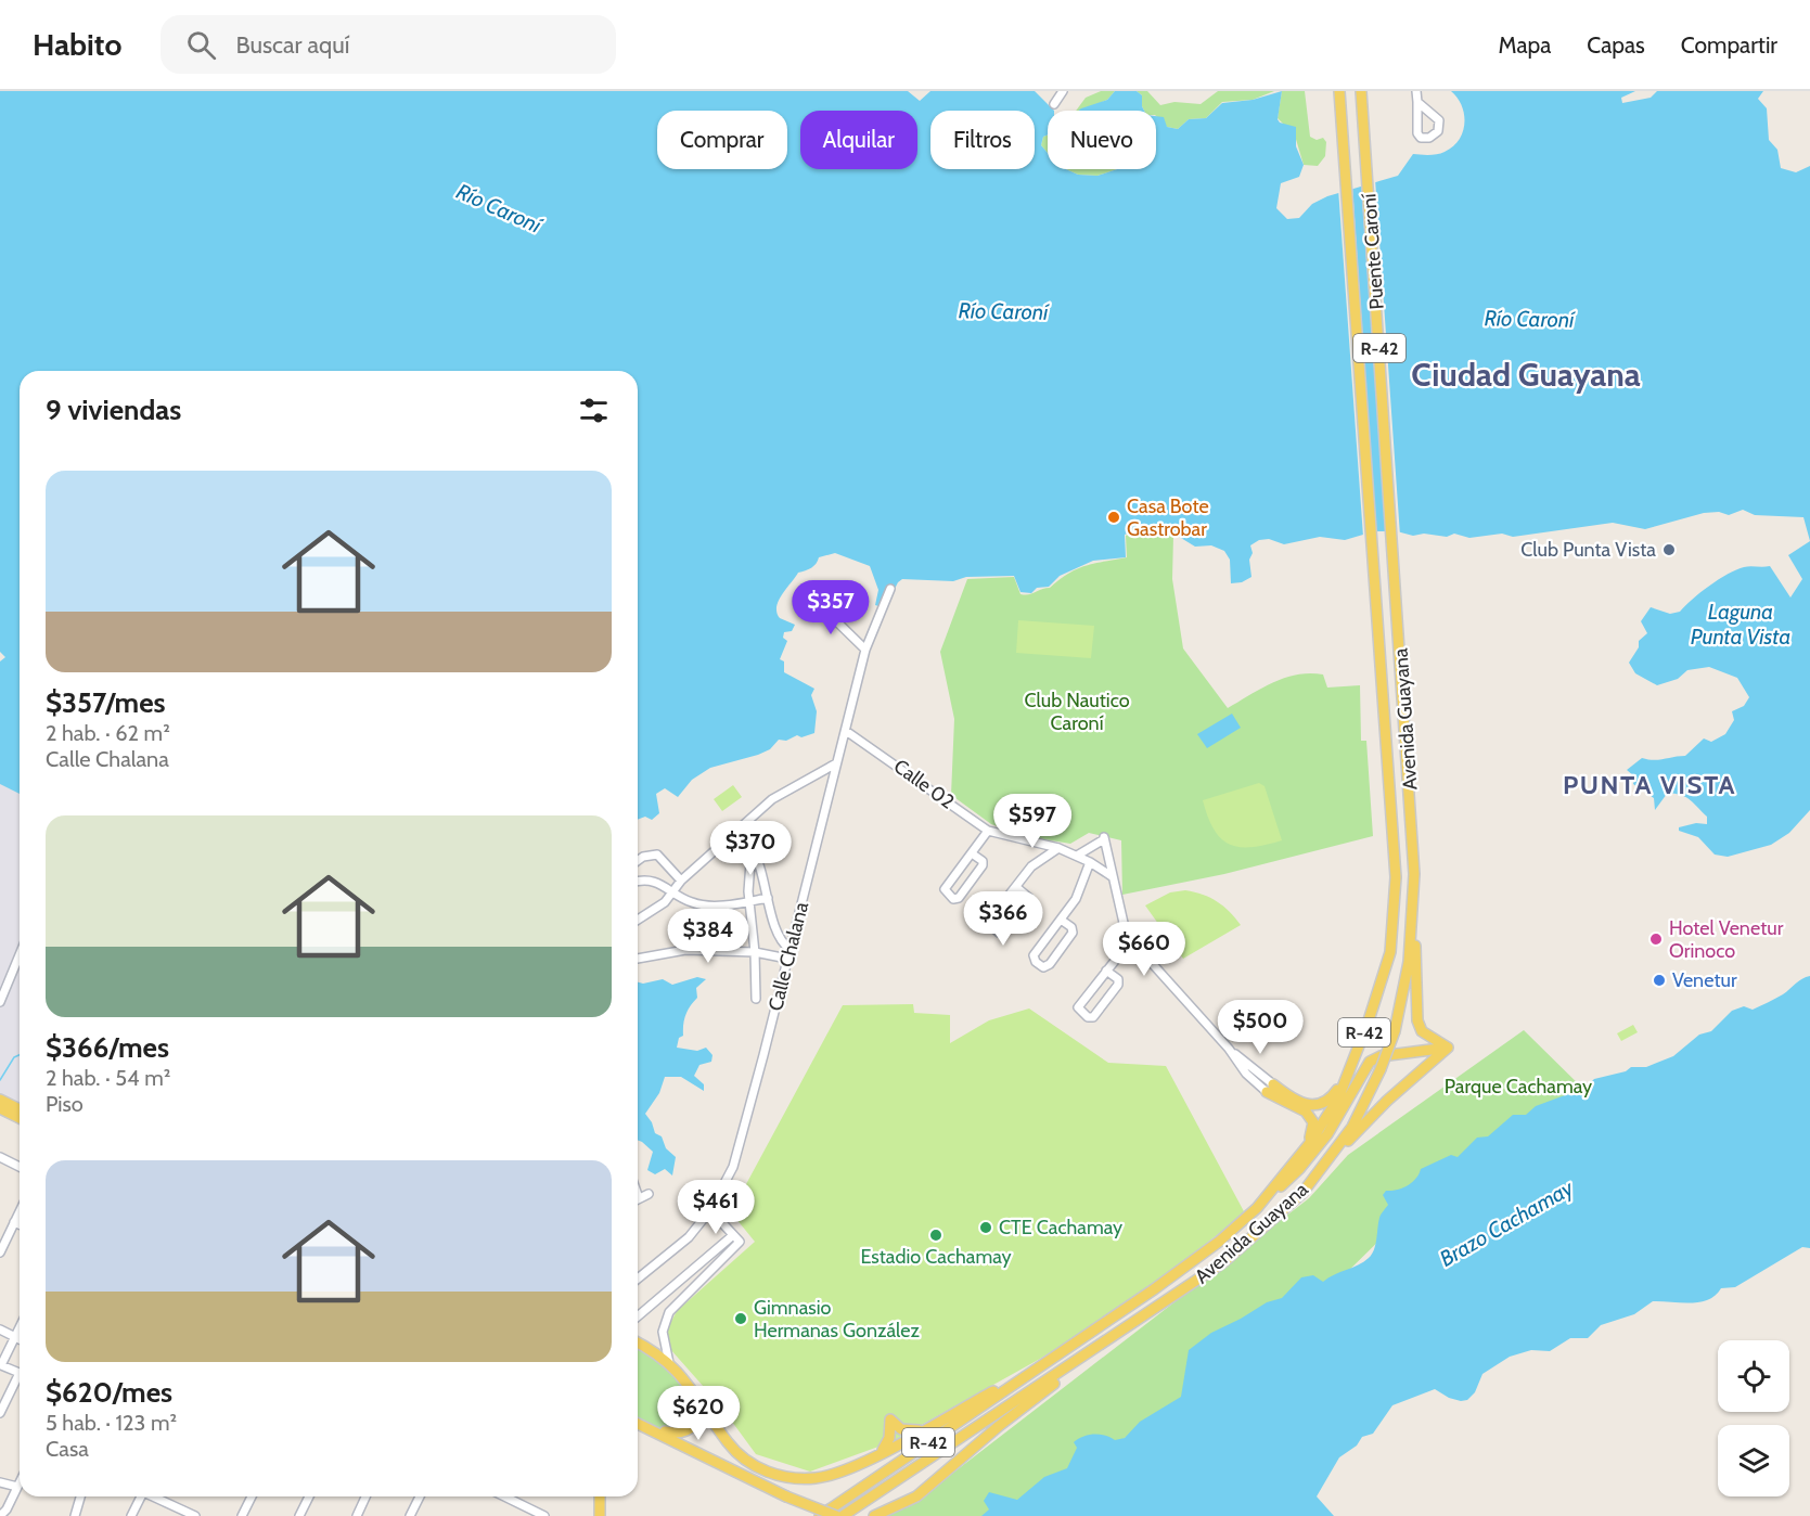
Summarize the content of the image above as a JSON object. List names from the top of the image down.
{
  "streets": {
    "main road": ["Puente Caroní", "R-42", "Avenida Guayana"],
    "street": ["Calle 02", "Calle Chalana"]
  },
  "crossings": [
    ["Puente Caroní", "Avenida Guayana"],
    ["Calle 02", "Calle Chalana"]
  ],
  "districts": ["Ciudad Guayana", "PUNTA VISTA"],
  "water": ["Río Caroní", "Laguna Punta Vista", "Brazo Cachamay"],
  "parks": ["Club Nautico Caroní", "Parque Cachamay"],
  "places": [
    "Casa Bote Gastrobar",
    "Club Punta Vista",
    "Hotel Venetur Orinoco",
    "Venetur",
    "CTE Cachamay",
    "Estadio Cachamay",
    "Gimnasio Hermanas González"
  ],
  "page": {
    "header": "Habito",
    "search": "Buscar aquí",
    "nav": ["Mapa", "Capas", "Compartir"],
    "chip": [
      "Comprar",
      "Alquilar",
      "Filtros",
      "Nuevo"
    ],
    "heading": "9 viviendas",
    "list": [
      {
        "name": "$357/mes",
        "note": "2 hab. · 62 m² · Calle Chalana"
      },
      {
        "name": "$366/mes",
        "note": "2 hab. · 54 m² · Piso"
      },
      {
        "name": "$620/mes",
        "note": "5 hab. · 123 m² · Casa"
      }
    ],
    "price": [
      "$357",
      "$597",
      "$370",
      "$366",
      "$384",
      "$660",
      "$500",
      "$461",
      "$620"
    ]
  }
}
